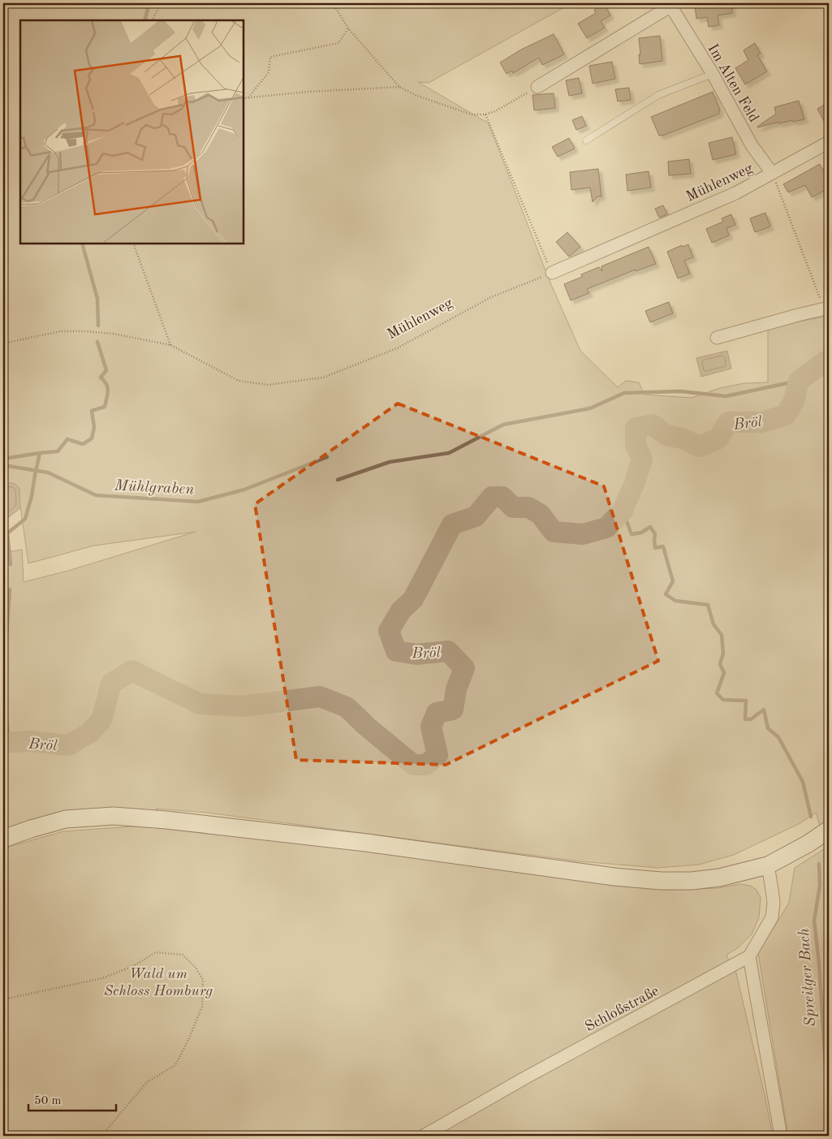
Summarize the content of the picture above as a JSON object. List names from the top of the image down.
{
  "streets": {
    "street": ["Im Alten Feld", "Mühlenweg", "Schloßstraße"]
  },
  "crossings": [
    ["Im Alten Feld", "Mühlenweg"]
  ],
  "water": ["Bröl", "Mühlgraben", "Spreitger Bach"],
  "parks": ["Wald um Schloss Homburg"],
  "scale_bar": "50 m"
}
